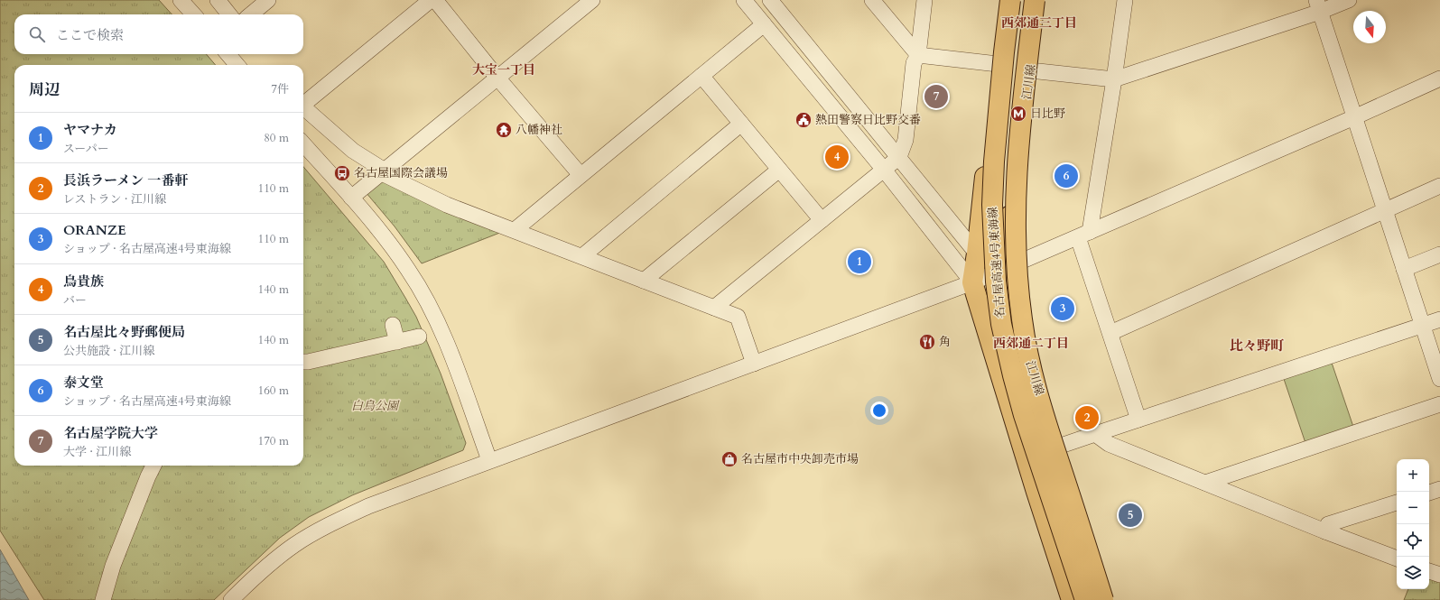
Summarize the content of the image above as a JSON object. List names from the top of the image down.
{
  "streets": {
    "main road": ["江川線", "名古屋高速4号東海線"]
  },
  "districts": [
    "西郊通三丁目",
    "大宝一丁目",
    "西郊通二丁目",
    "比々野町"
  ],
  "parks": ["白鳥公園"],
  "places": {
    "metro station": ["日比野"],
    "public building": ["熱田警察日比野交番"],
    "temple": ["八幡神社"],
    "bus stop": ["名古屋国際会議場"],
    "restaurant": ["角"],
    "shop": ["名古屋市中央卸売市場"]
  },
  "north": "bottom",
  "page": {
    "search": "ここで検索",
    "heading": ["周辺", "7件"],
    "pins": [
      "7",
      "4",
      "6",
      "1",
      "3",
      "2",
      "5"
    ],
    "list": [
      {
        "mark": "1",
        "name": "ヤマナカ",
        "note": "スーパー",
        "value": "80 m"
      },
      {
        "mark": "2",
        "name": "長浜ラーメン 一番軒",
        "note": "レストラン · 江川線",
        "value": "110 m"
      },
      {
        "mark": "3",
        "name": "ORANZE",
        "note": "ショップ · 名古屋高速4号東海線",
        "value": "110 m"
      },
      {
        "mark": "4",
        "name": "鳥貴族",
        "note": "バー",
        "value": "140 m"
      },
      {
        "mark": "5",
        "name": "名古屋比々野郵便局",
        "note": "公共施設 · 江川線",
        "value": "140 m"
      },
      {
        "mark": "6",
        "name": "泰文堂",
        "note": "ショップ · 名古屋高速4号東海線",
        "value": "160 m"
      },
      {
        "mark": "7",
        "name": "名古屋学院大学",
        "note": "大学 · 江川線",
        "value": "170 m"
      }
    ],
    "map_buttons": ["+", "−"]
  }
}
